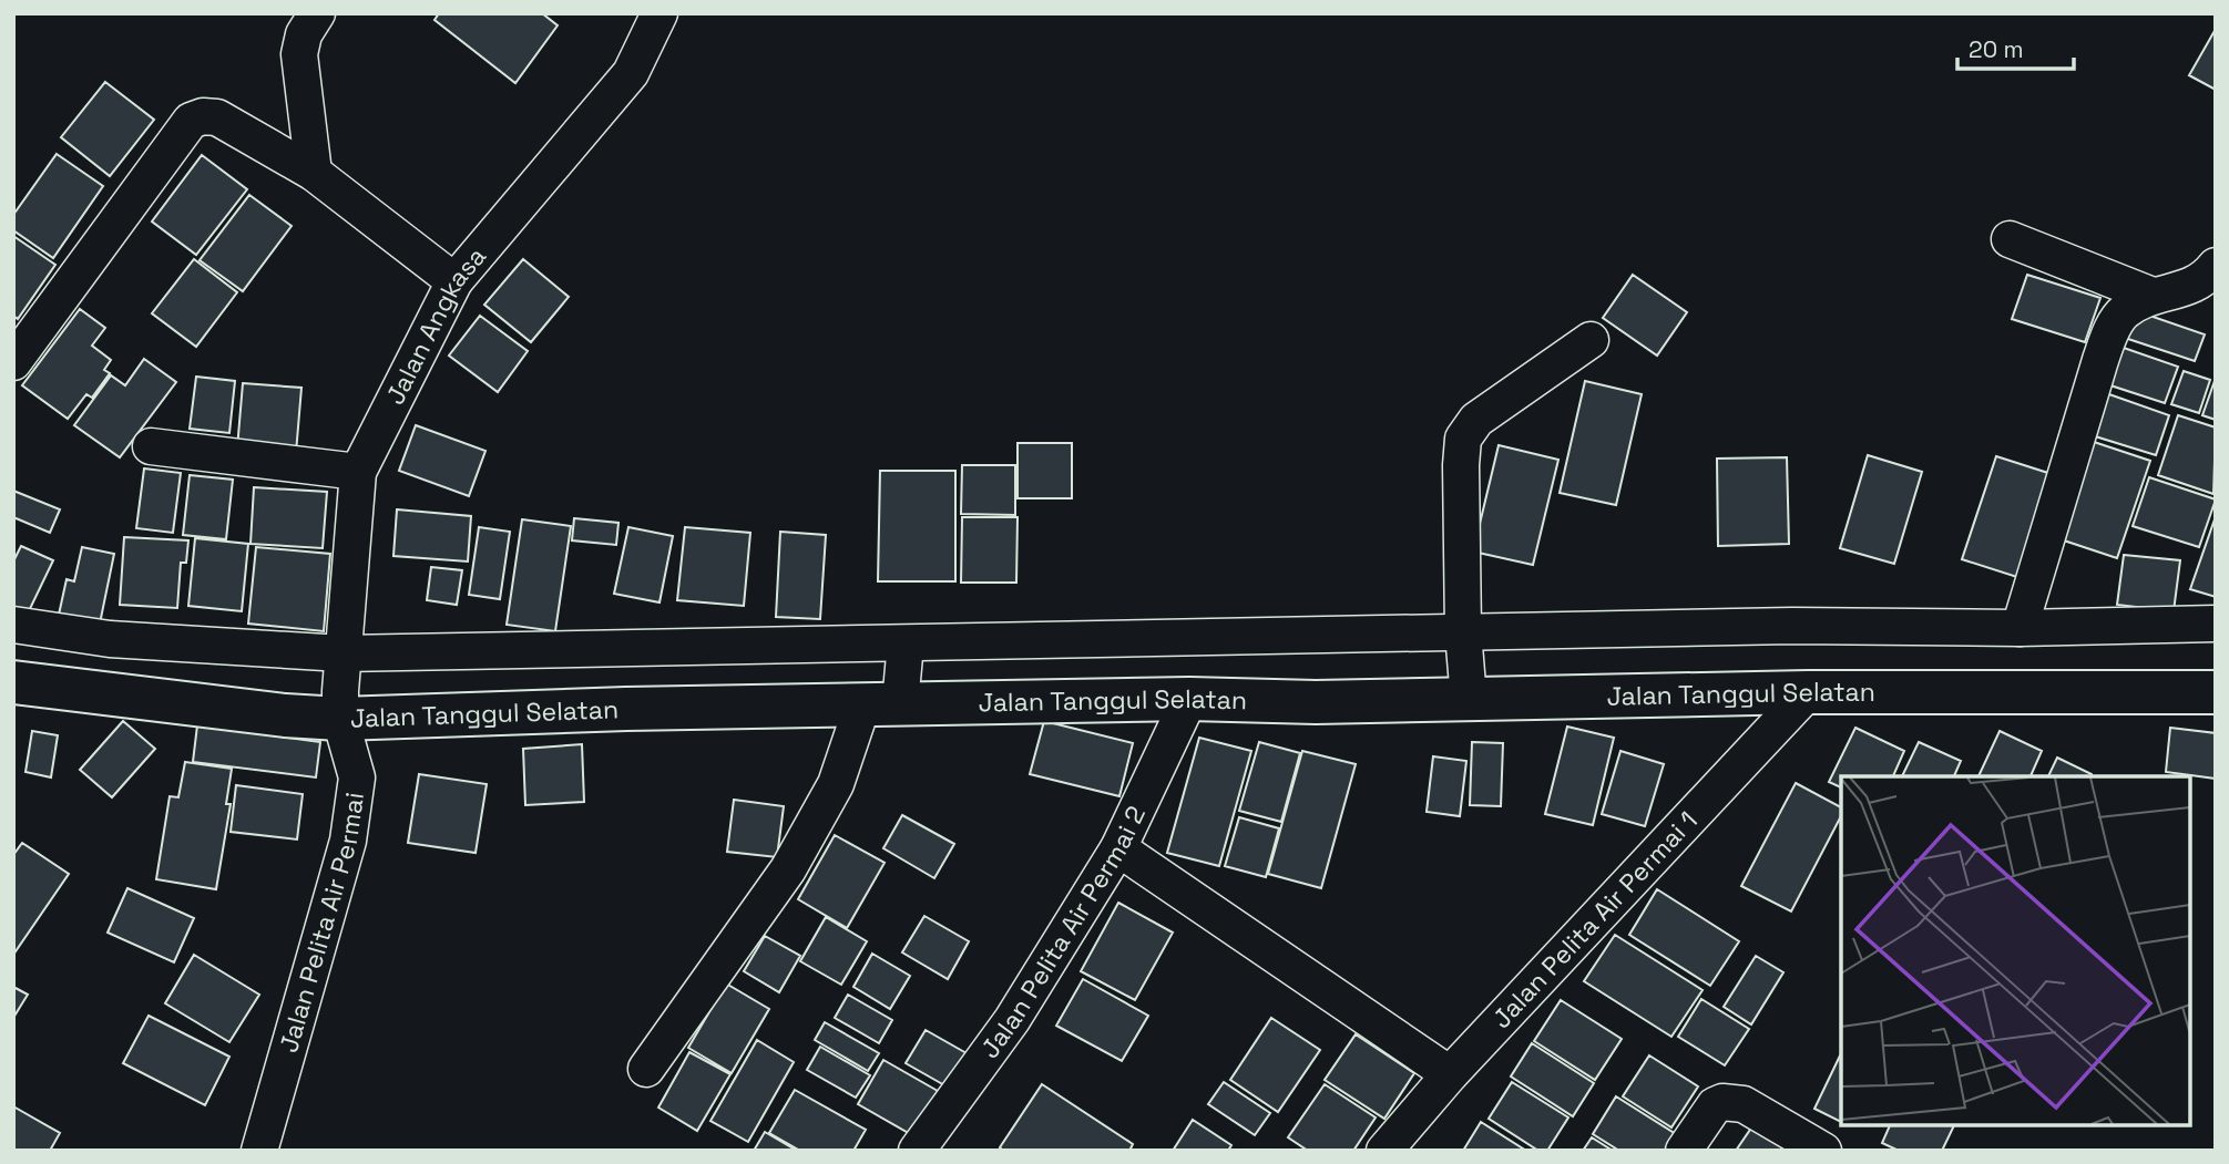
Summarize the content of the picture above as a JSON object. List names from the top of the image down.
{
  "streets": {
    "street": [
      "Jalan Angkasa",
      "Jalan Tanggul Selatan",
      "Jalan Pelita Air Permai 1",
      "Jalan Pelita Air Permai",
      "Jalan Pelita Air Permai 2"
    ]
  },
  "crossings": [
    ["Jalan Angkasa", "Jalan Tanggul Selatan"],
    ["Jalan Angkasa", "Jalan Pelita Air Permai"],
    ["Jalan Tanggul Selatan", "Jalan Pelita Air Permai 1"],
    ["Jalan Tanggul Selatan", "Jalan Pelita Air Permai"],
    ["Jalan Tanggul Selatan", "Jalan Pelita Air Permai 2"]
  ],
  "scale_bar": "20 m"
}
